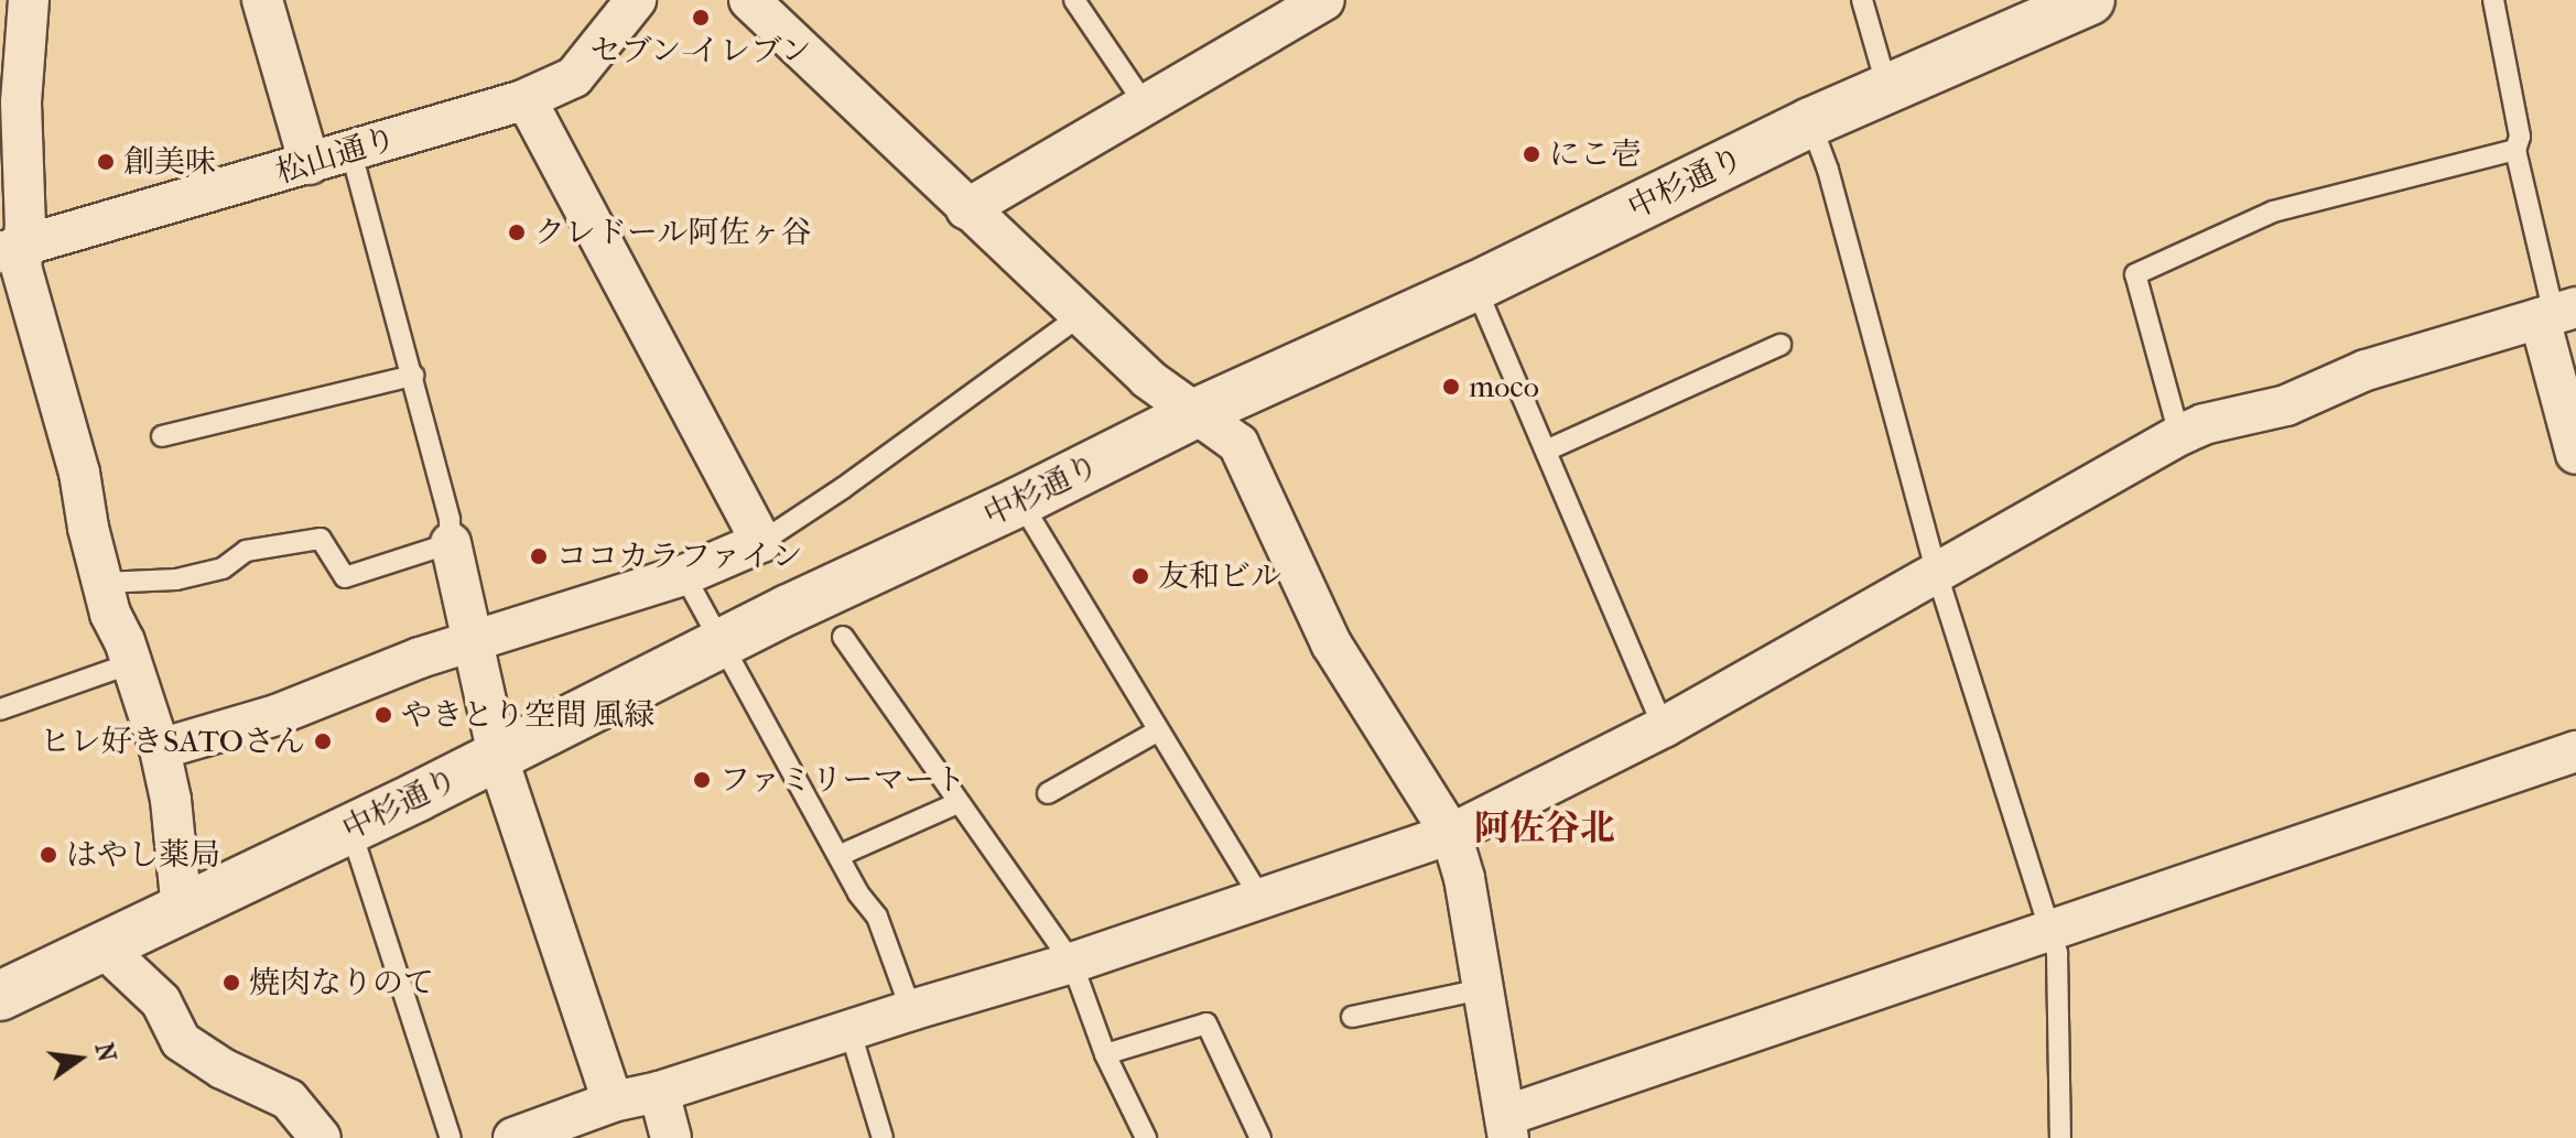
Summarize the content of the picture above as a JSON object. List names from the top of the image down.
{
  "streets": {
    "main road": ["中杉通り"],
    "street": ["松山通り"]
  },
  "districts": ["阿佐谷北"],
  "places": [
    "セブン-イレブン",
    "にこ壱",
    "創美味",
    "クレドール阿佐ヶ谷",
    "moco",
    "ココカラファイン",
    "友和ビル",
    "やきとり空間 風緑",
    "ヒレ好きSATOさん",
    "ファミリーマート",
    "はやし薬局",
    "焼肉なりのて"
  ],
  "north": "right"
}
